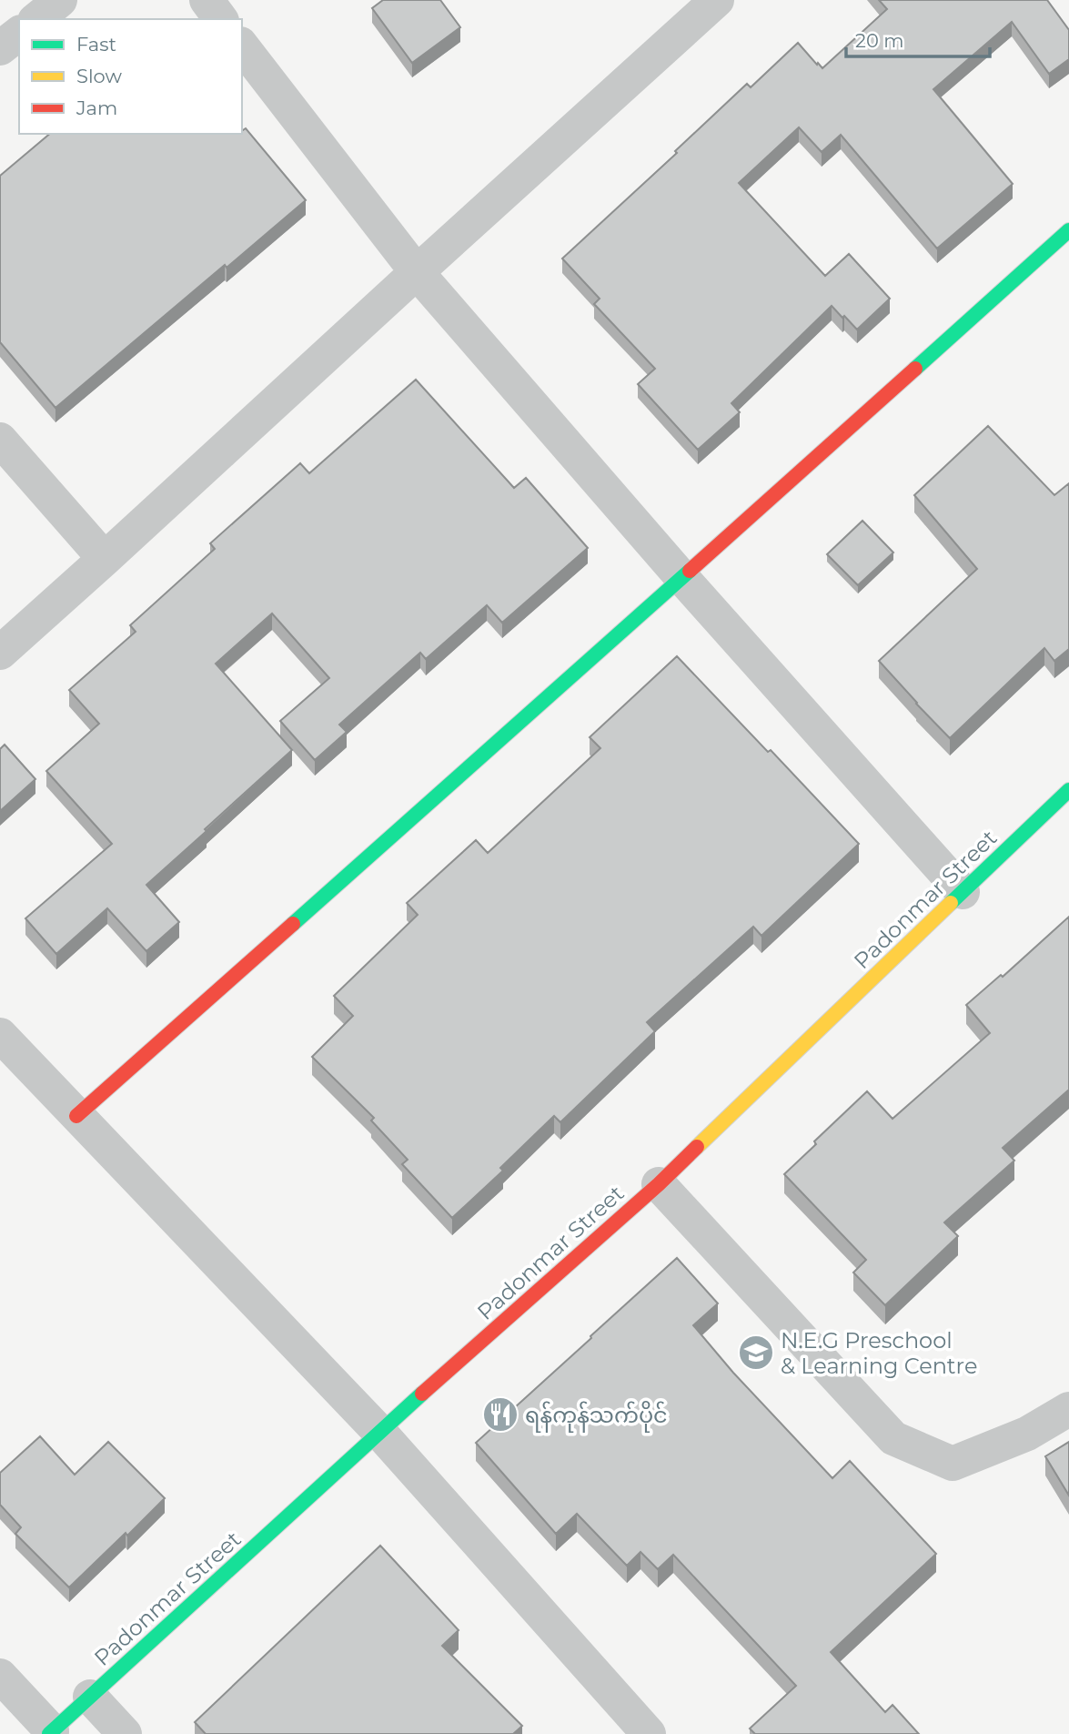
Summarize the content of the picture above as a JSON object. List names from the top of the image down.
{
  "streets": {
    "street": ["Padonmar Street"]
  },
  "places": {
    "school or university": ["N.E.G Preschool & Learning Centre"],
    "restaurant": ["ရန်ကုန်သက်ပိုင်"]
  },
  "legend": ["Fast", "Slow", "Jam"],
  "scale_bar": "20 m"
}
